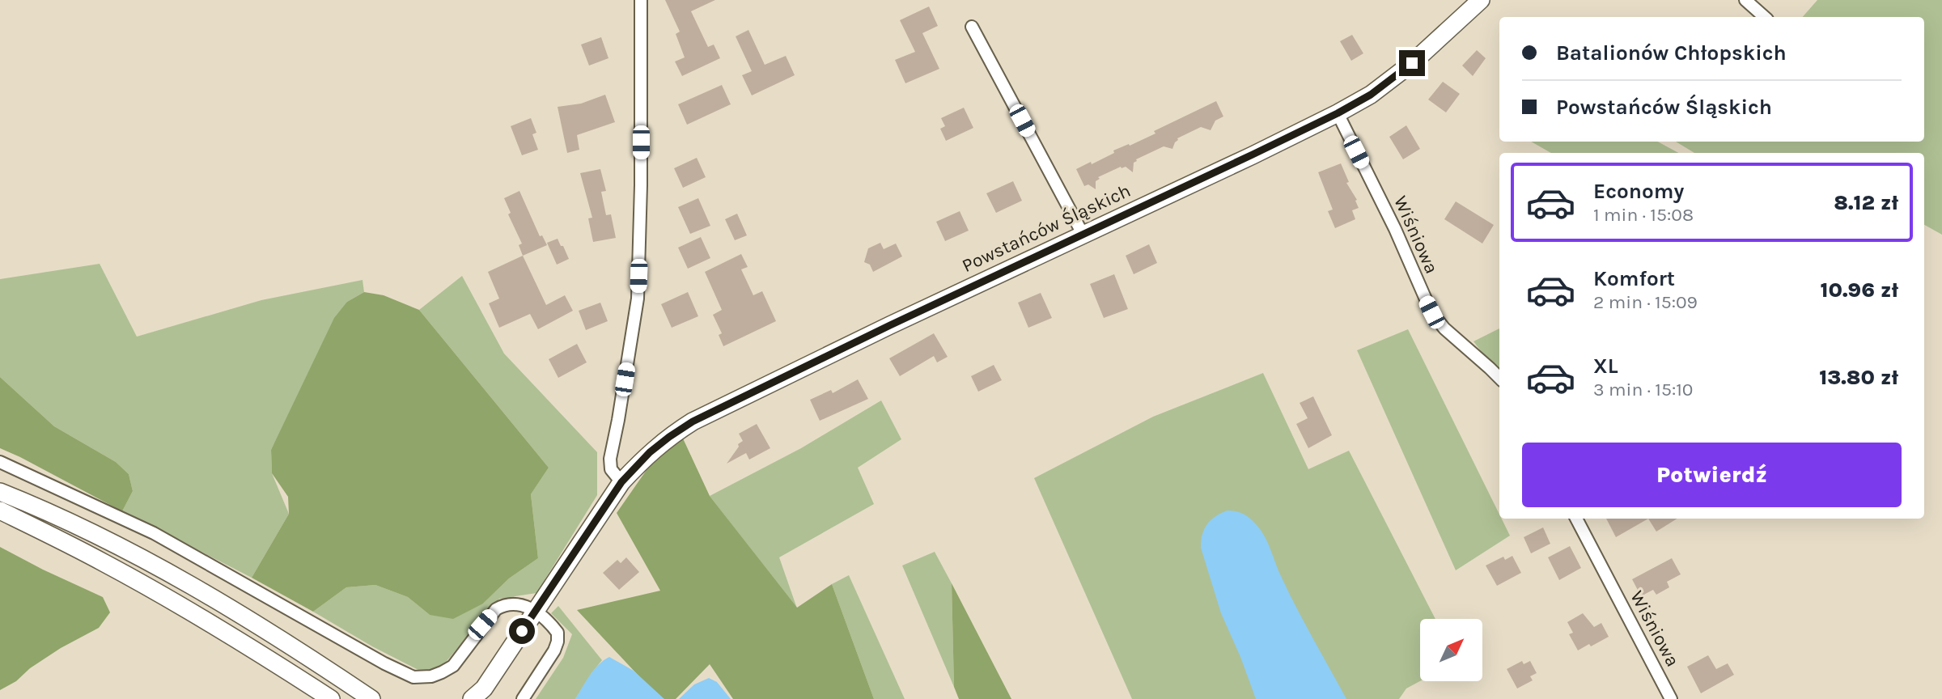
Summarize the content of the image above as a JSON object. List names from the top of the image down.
{
  "streets": {
    "street": ["Powstańców Śląskich", "Wiśniowa"]
  },
  "crossings": [
    ["Powstańców Śląskich", "Wiśniowa"]
  ],
  "north": "top right",
  "page": {
    "banner": ["Batalionów Chłopskich", "Powstańców Śląskich"],
    "list": [
      {
        "name": "Economy",
        "note": "1 min · 15:08",
        "value": "8.12 zł"
      },
      {
        "name": "Komfort",
        "note": "2 min · 15:09",
        "value": "10.96 zł"
      },
      {
        "name": "XL",
        "note": "3 min · 15:10",
        "value": "13.80 zł"
      }
    ],
    "buttons": "Potwierdź"
  }
}
